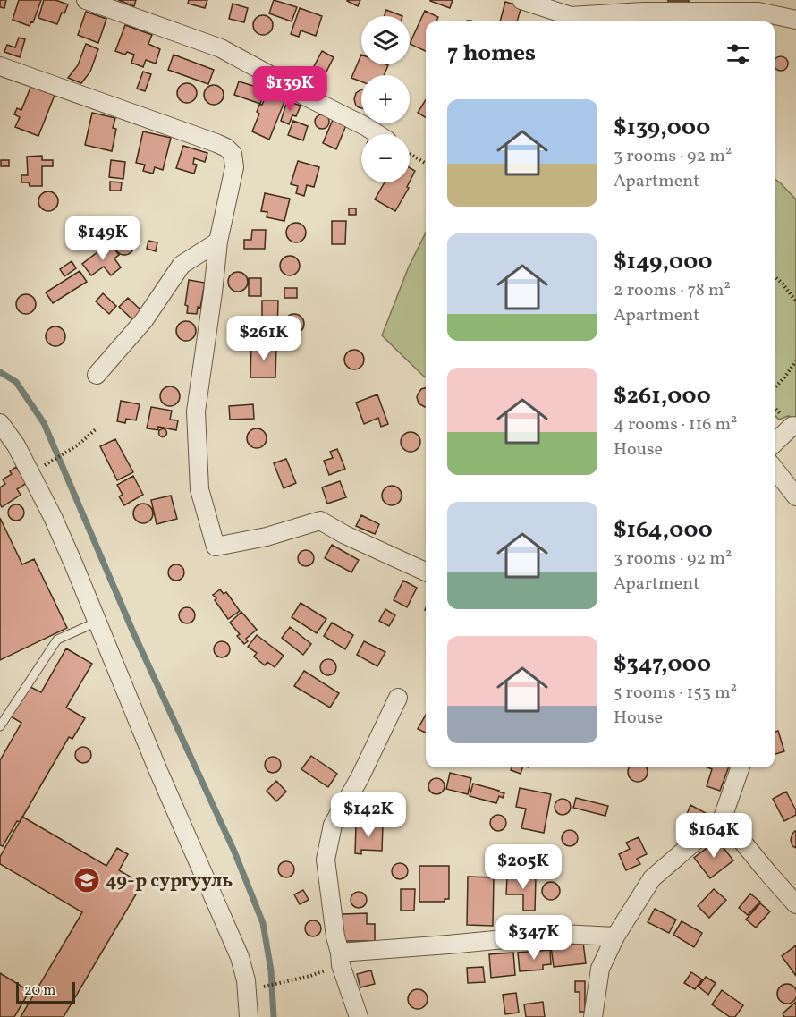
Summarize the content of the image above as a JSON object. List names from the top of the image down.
{
  "places": {
    "school or university": ["49-р сургууль"]
  },
  "scale_bar": "20 m",
  "page": {
    "map_buttons": ["+", "−"],
    "heading": "7 homes",
    "price": [
      "$139K",
      "$149K",
      "$261K",
      "$142K",
      "$164K",
      "$205K",
      "$347K"
    ],
    "list": [
      {
        "name": "$139,000",
        "note": "3 rooms · 92 m² · Apartment"
      },
      {
        "name": "$149,000",
        "note": "2 rooms · 78 m² · Apartment"
      },
      {
        "name": "$261,000",
        "note": "4 rooms · 116 m² · House"
      },
      {
        "name": "$164,000",
        "note": "3 rooms · 92 m² · Apartment"
      },
      {
        "name": "$347,000",
        "note": "5 rooms · 153 m² · House"
      }
    ],
    "scale": "20 m"
  }
}
